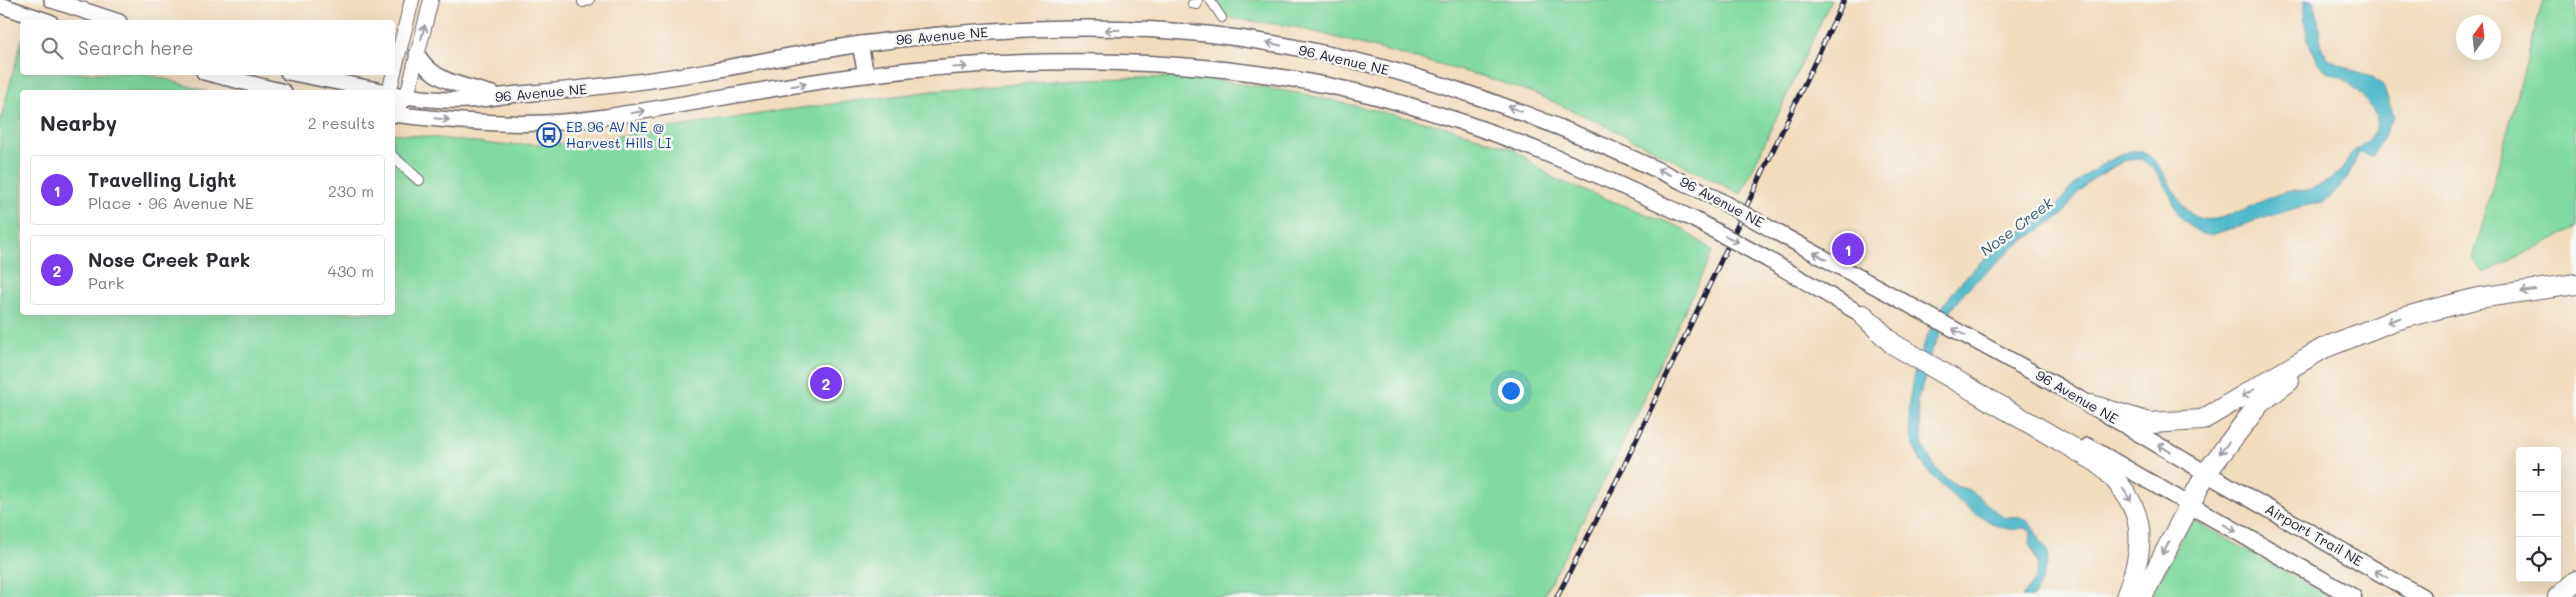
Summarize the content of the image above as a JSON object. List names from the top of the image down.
{
  "streets": {
    "main road": ["96 Avenue NE", "Airport Trail NE"]
  },
  "crossings": [
    ["96 Avenue NE", "Airport Trail NE"]
  ],
  "water": ["Nose Creek"],
  "places": {
    "bus stop": ["EB 96 AV NE @ Harvest Hills LI"]
  },
  "north": "top",
  "page": {
    "search": "Search here",
    "heading": ["Nearby", "2 results"],
    "list": [
      {
        "mark": "1",
        "name": "Travelling Light",
        "note": "Place · 96 Avenue NE",
        "value": "230 m"
      },
      {
        "mark": "2",
        "name": "Nose Creek Park",
        "note": "Park",
        "value": "430 m"
      }
    ],
    "pins": ["1", "2"],
    "map_buttons": ["+", "−"]
  }
}
